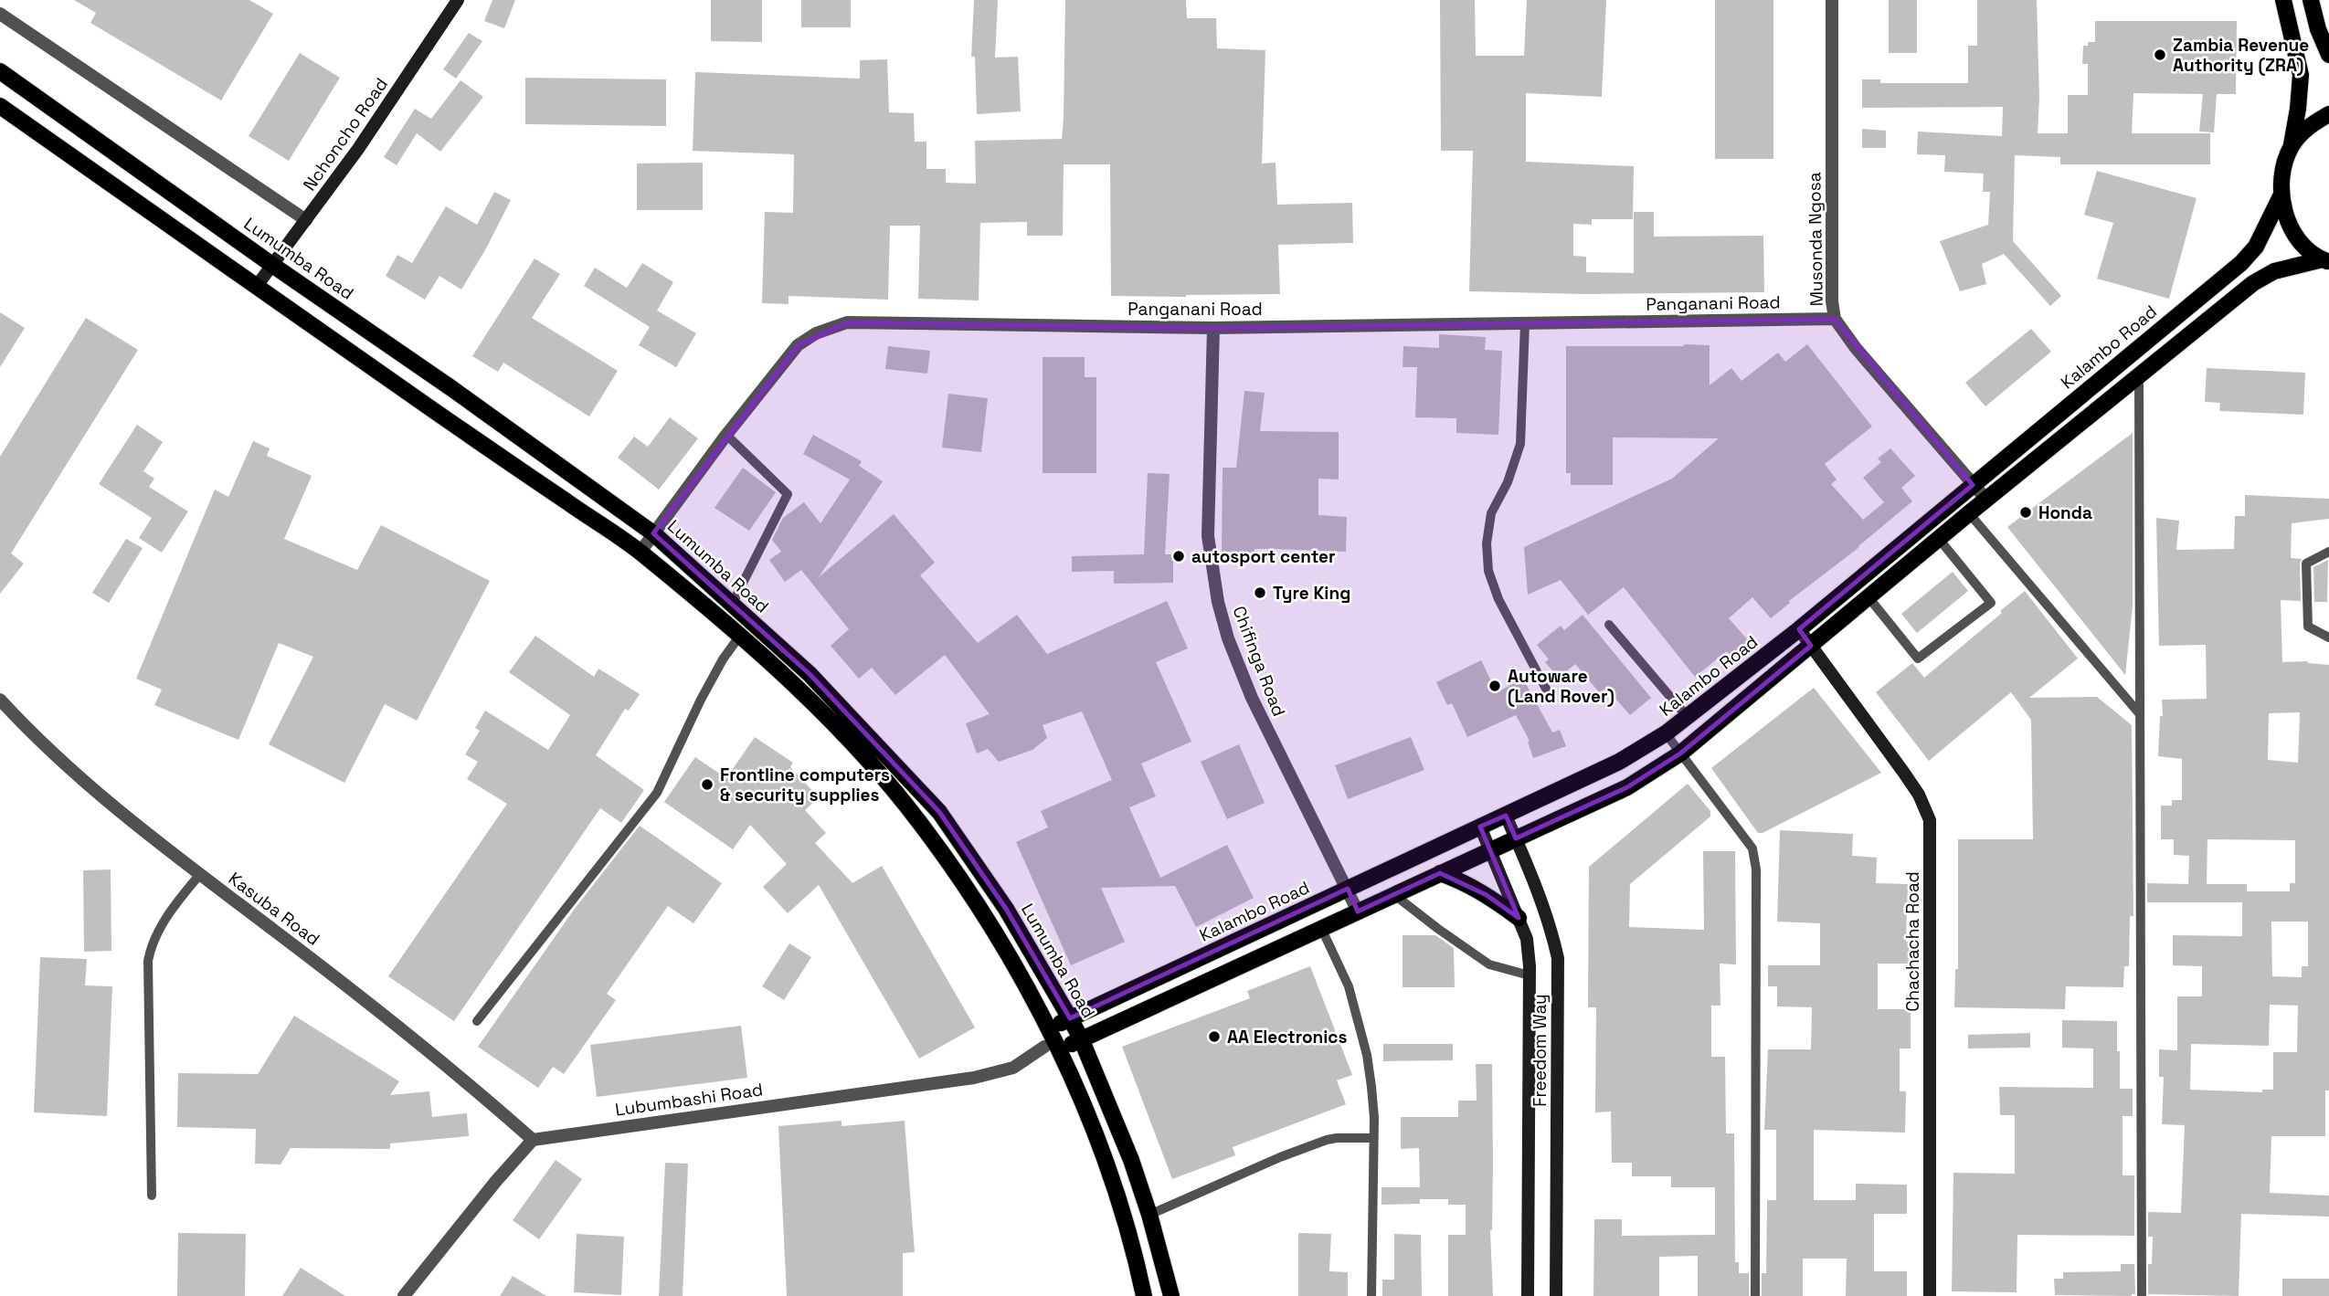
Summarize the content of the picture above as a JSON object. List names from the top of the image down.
{
  "streets": {
    "main road": ["Lumumba Road", "Kalambo Road"],
    "street": [
      "Nchoncho Road",
      "Musonda Ngosa",
      "Panganani Road",
      "Chifinga Road",
      "Kasuba Road",
      "Chachacha Road",
      "Freedom Way",
      "Lubumbashi Road"
    ]
  },
  "crossings": [
    ["Nchoncho Road", "Lumumba Road"],
    ["Musonda Ngosa", "Panganani Road"],
    ["Musonda Ngosa", "Kalambo Road"],
    ["Lumumba Road", "Panganani Road"],
    ["Lumumba Road", "Kalambo Road"],
    ["Panganani Road", "Chifinga Road"],
    ["Kalambo Road", "Chifinga Road"],
    ["Kalambo Road", "Chachacha Road"],
    ["Kalambo Road", "Freedom Way"],
    ["Kasuba Road", "Lubumbashi Road"]
  ],
  "places": [
    "Zambia Revenue Authority (ZRA)",
    "Honda",
    "autosport center",
    "Tyre King",
    "Autoware (Land Rover)",
    "Frontline computers & security supplies",
    "AA Electronics"
  ]
}
